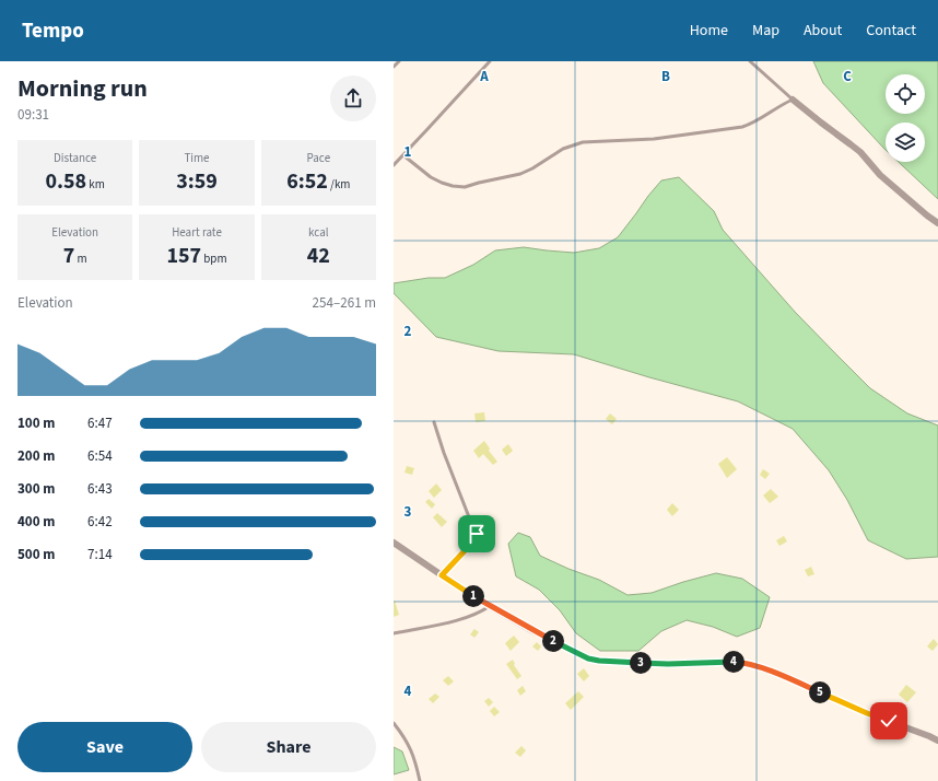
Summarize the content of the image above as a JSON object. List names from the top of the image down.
{
  "page": {
    "header": "Tempo",
    "nav": [
      "Home",
      "Map",
      "About",
      "Contact"
    ],
    "heading": ["Morning run", "09:31"],
    "stats": [
      ["Distance", "0.58 km"],
      ["Time", "3:59"],
      ["Pace", "6:52 /km"],
      ["Elevation", "7 m"],
      ["Heart rate", "157 bpm"],
      ["kcal", "42"]
    ],
    "chart": ["Elevation", "254–261 m"],
    "list": [
      {
        "name": "100 m",
        "note": "6:47"
      },
      {
        "name": "200 m",
        "note": "6:54"
      },
      {
        "name": "300 m",
        "note": "6:43"
      },
      {
        "name": "400 m",
        "note": "6:42"
      },
      {
        "name": "500 m",
        "note": "7:14"
      }
    ],
    "pins": [
      "1",
      "2",
      "4",
      "3",
      "5"
    ],
    "buttons": ["Save", "Share"]
  },
  "grid": {
    "columns": ["A", "B", "C"],
    "rows": [
      "1",
      "2",
      "3",
      "4"
    ]
  }
}
